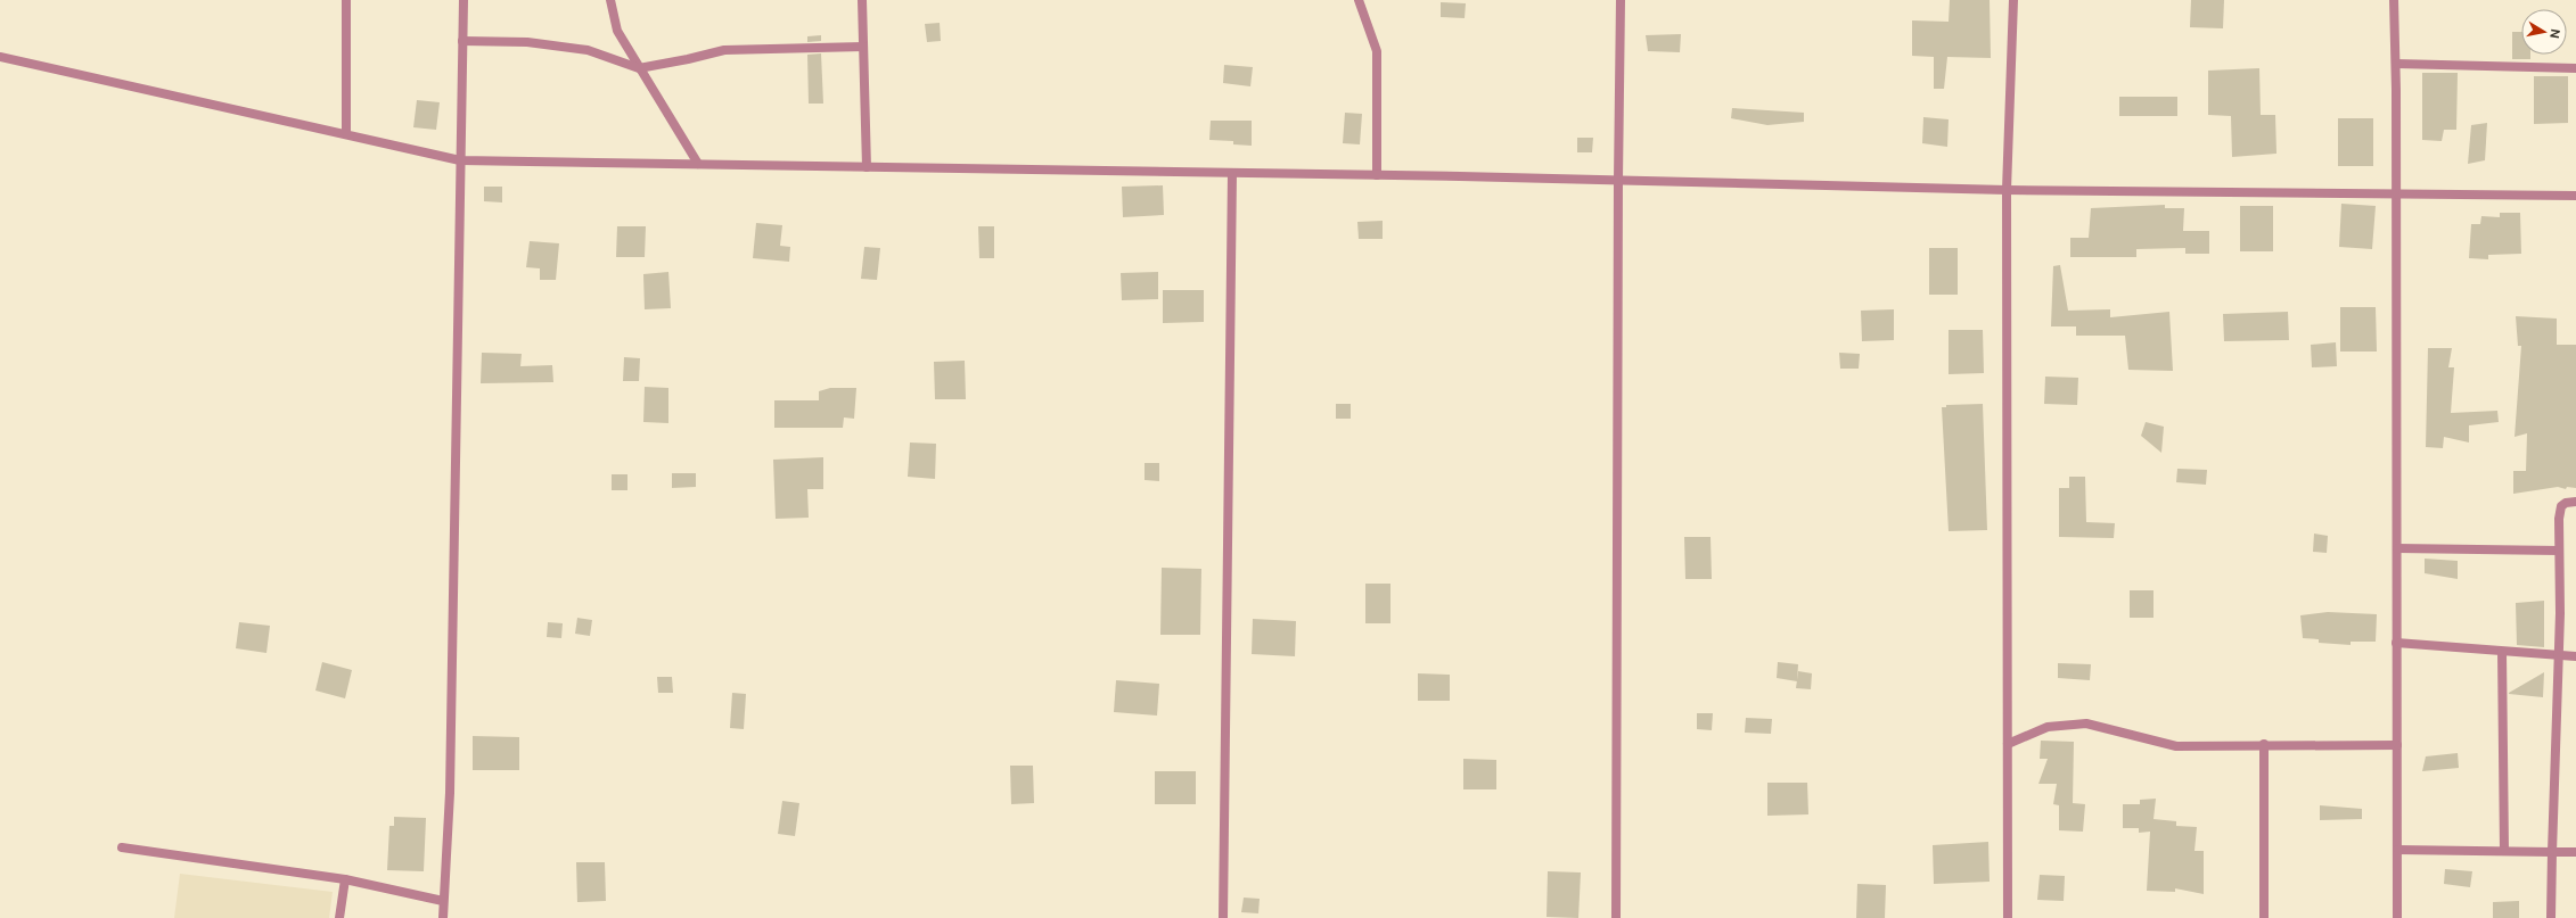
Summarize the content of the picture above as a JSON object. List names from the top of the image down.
{
  "north": "right"
}
